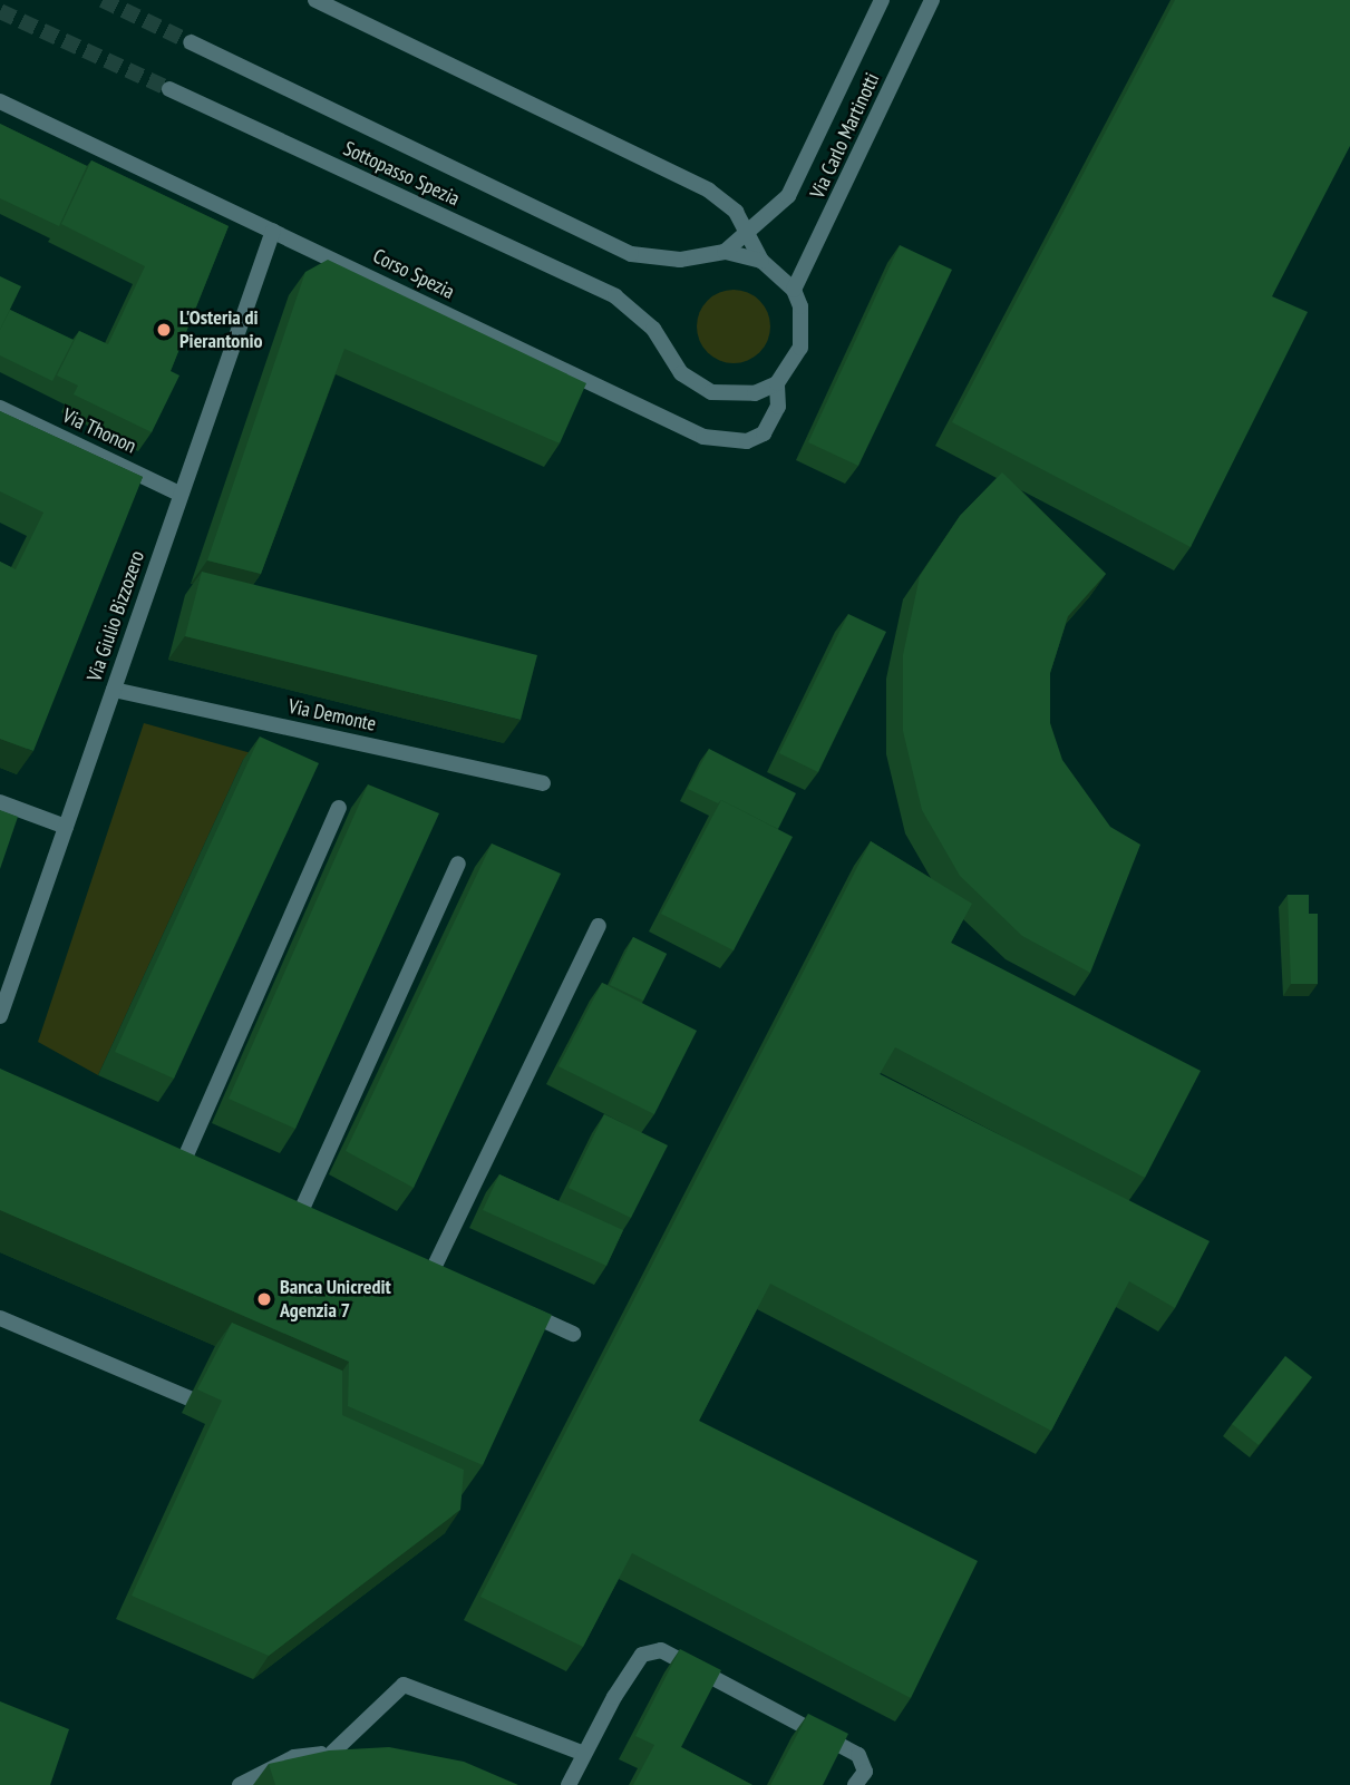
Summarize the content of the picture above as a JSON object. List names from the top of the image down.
{
  "streets": {
    "street": [
      "Via Carlo Martinotti",
      "Sottopasso Spezia",
      "Corso Spezia",
      "Via Thonon",
      "Via Giulio Bizzozero",
      "Via Demonte"
    ]
  },
  "crossings": [
    ["Via Carlo Martinotti", "Sottopasso Spezia"],
    ["Via Carlo Martinotti", "Corso Spezia"],
    ["Sottopasso Spezia", "Corso Spezia"],
    ["Corso Spezia", "Via Giulio Bizzozero"],
    ["Via Thonon", "Via Giulio Bizzozero"],
    ["Via Giulio Bizzozero", "Via Demonte"]
  ],
  "places": ["L'Osteria di Pierantonio", "Banca Unicredit Agenzia 7"]
}
